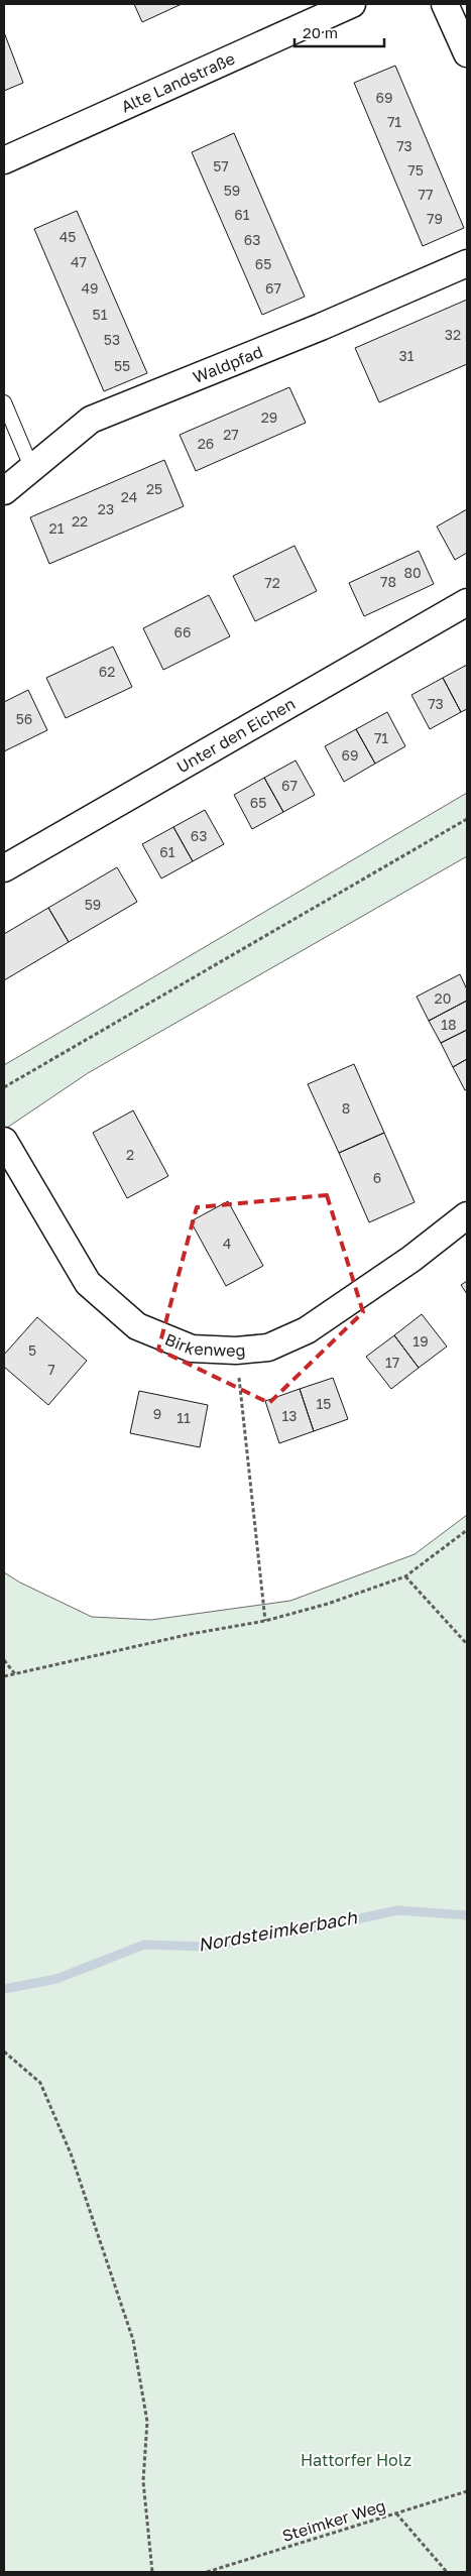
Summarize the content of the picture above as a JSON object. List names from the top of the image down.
{
  "streets": {
    "street": [
      "Alte Landstraße",
      "Waldpfad",
      "Unter den Eichen",
      "Birkenweg"
    ],
    "path": ["Steimker Weg"]
  },
  "water": ["Nordsteimkerbach"],
  "parks": ["Hattorfer Holz"],
  "house_numbers": [
    "69",
    "71",
    "73",
    "57",
    "75",
    "59",
    "77",
    "61",
    "79",
    "45",
    "63",
    "47",
    "65",
    "49",
    "67",
    "51",
    "32",
    "53",
    "31",
    "55",
    "29",
    "27",
    "26",
    "25",
    "24",
    "23",
    "22",
    "21",
    "80",
    "78",
    "72",
    "66",
    "62",
    "73",
    "56",
    "71",
    "69",
    "67",
    "65",
    "63",
    "61",
    "59",
    "20",
    "18",
    "8",
    "2",
    "6",
    "4",
    "19",
    "5",
    "17",
    "7",
    "15",
    "9",
    "13",
    "11"
  ],
  "scale_bar": "20 m"
}
